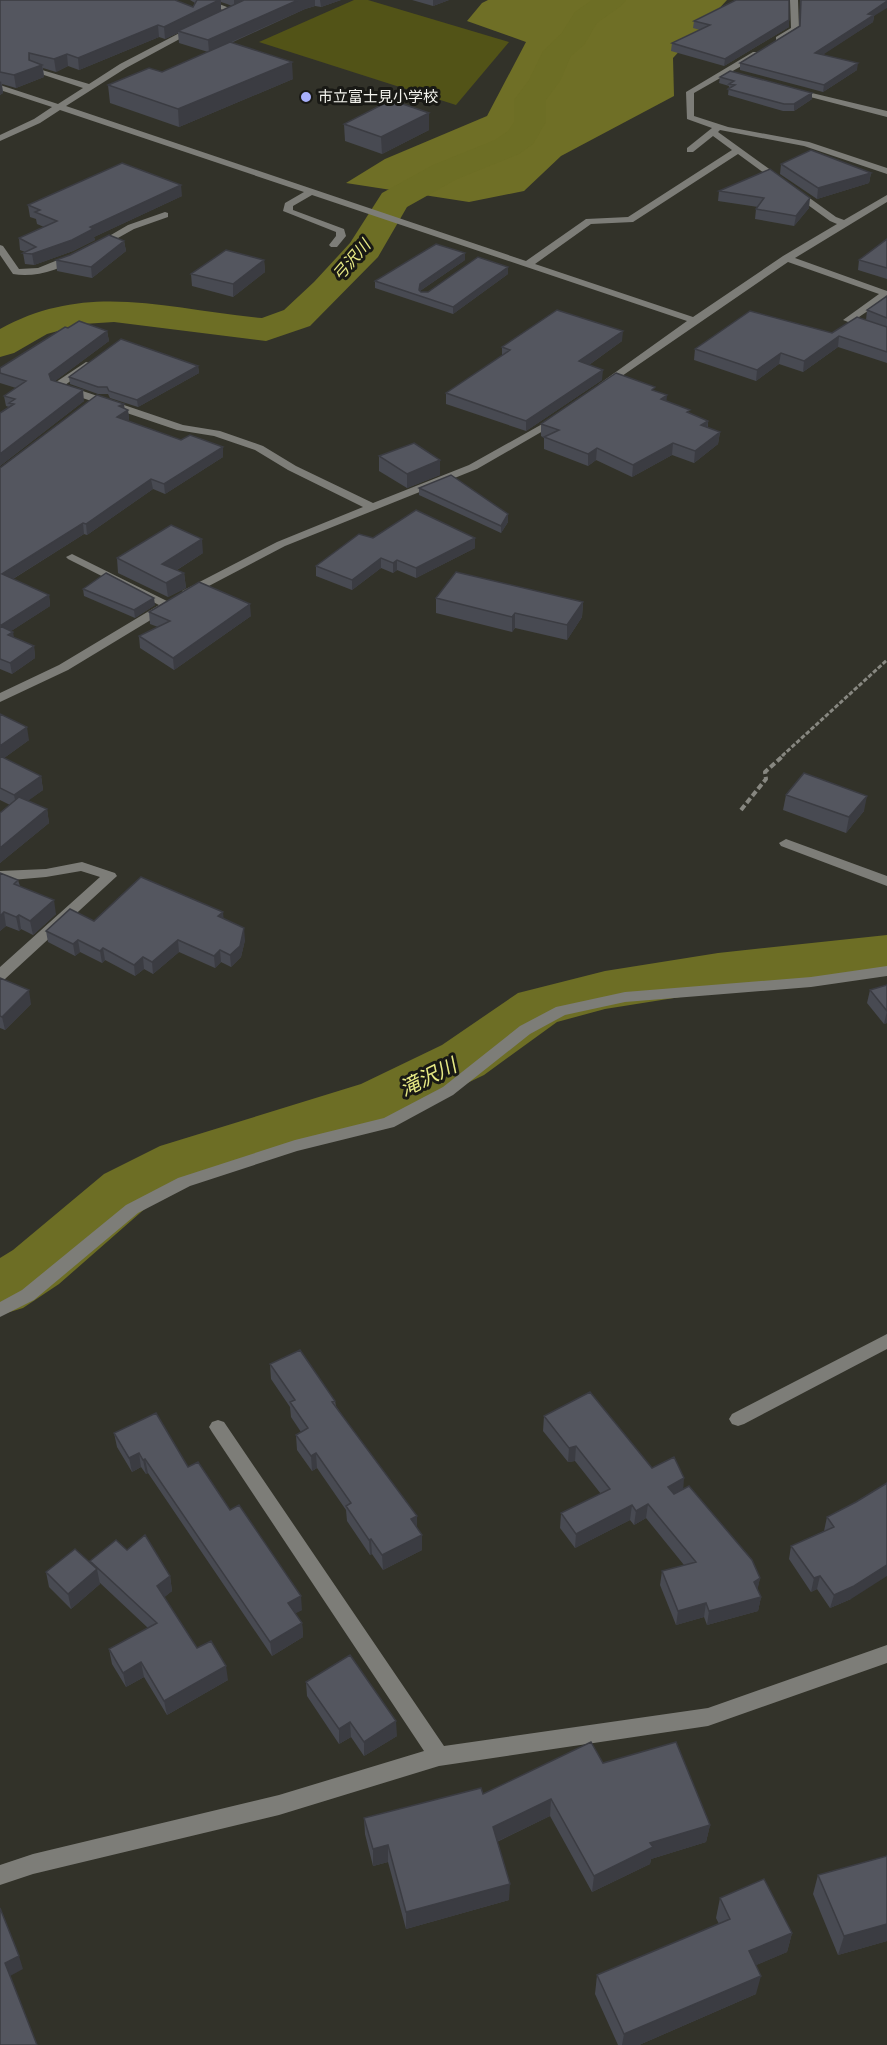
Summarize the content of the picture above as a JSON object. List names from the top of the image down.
{
  "water": ["弓沢川", "滝沢川"],
  "places": ["市立富士見小学校"]
}
